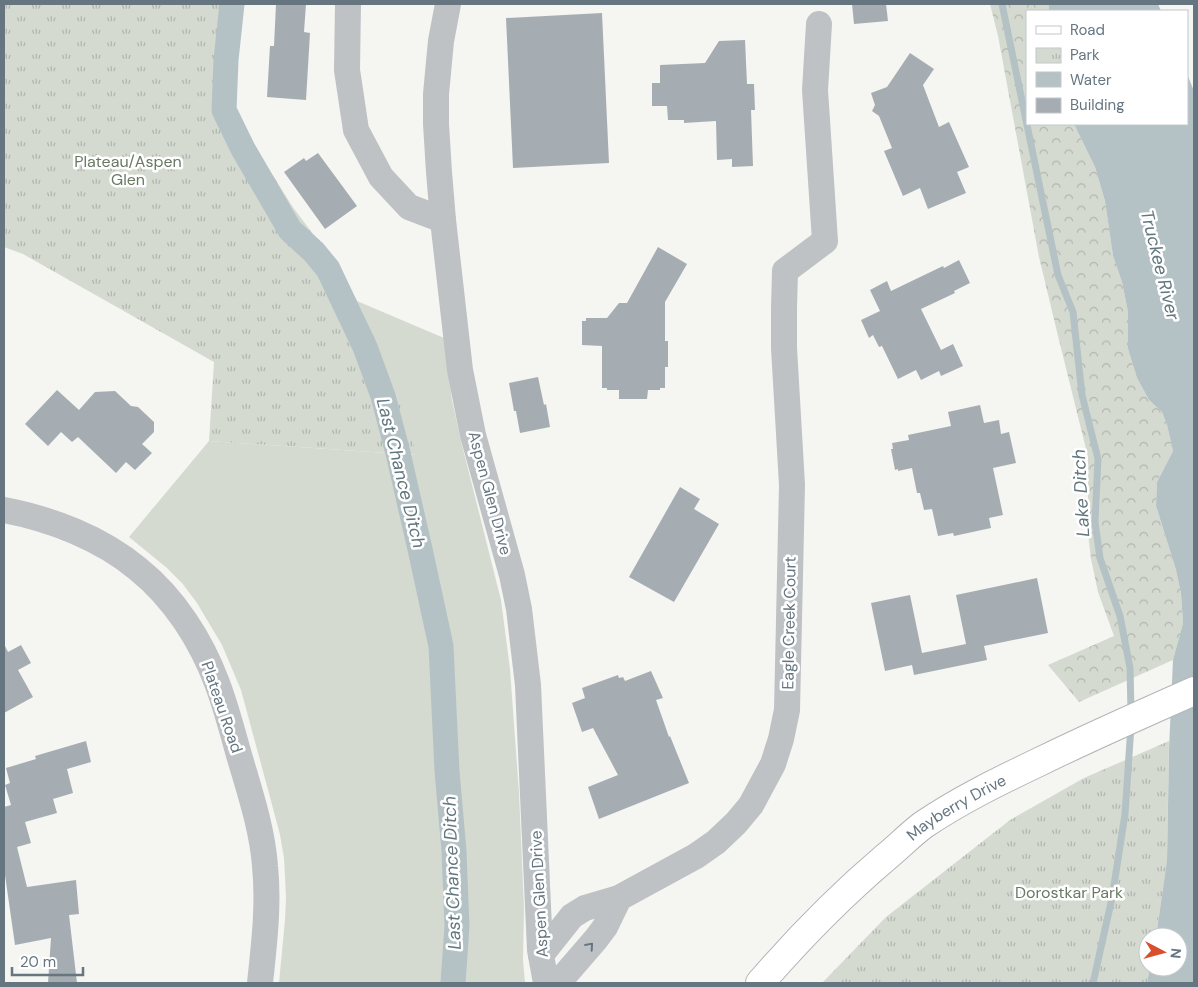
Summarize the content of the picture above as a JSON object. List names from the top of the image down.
{
  "streets": {
    "main road": ["Mayberry Drive"],
    "street": ["Aspen Glen Drive", "Eagle Creek Court", "Plateau Road"]
  },
  "crossings": [
    ["Aspen Glen Drive", "Eagle Creek Court"]
  ],
  "water": ["Truckee River", "Last Chance Ditch", "Lake Ditch"],
  "parks": ["Plateau/Aspen Glen", "Dorostkar Park"],
  "legend": [
    "Road",
    "Park",
    "Water",
    "Building"
  ],
  "scale_bar": "20 m",
  "north": "right"
}
